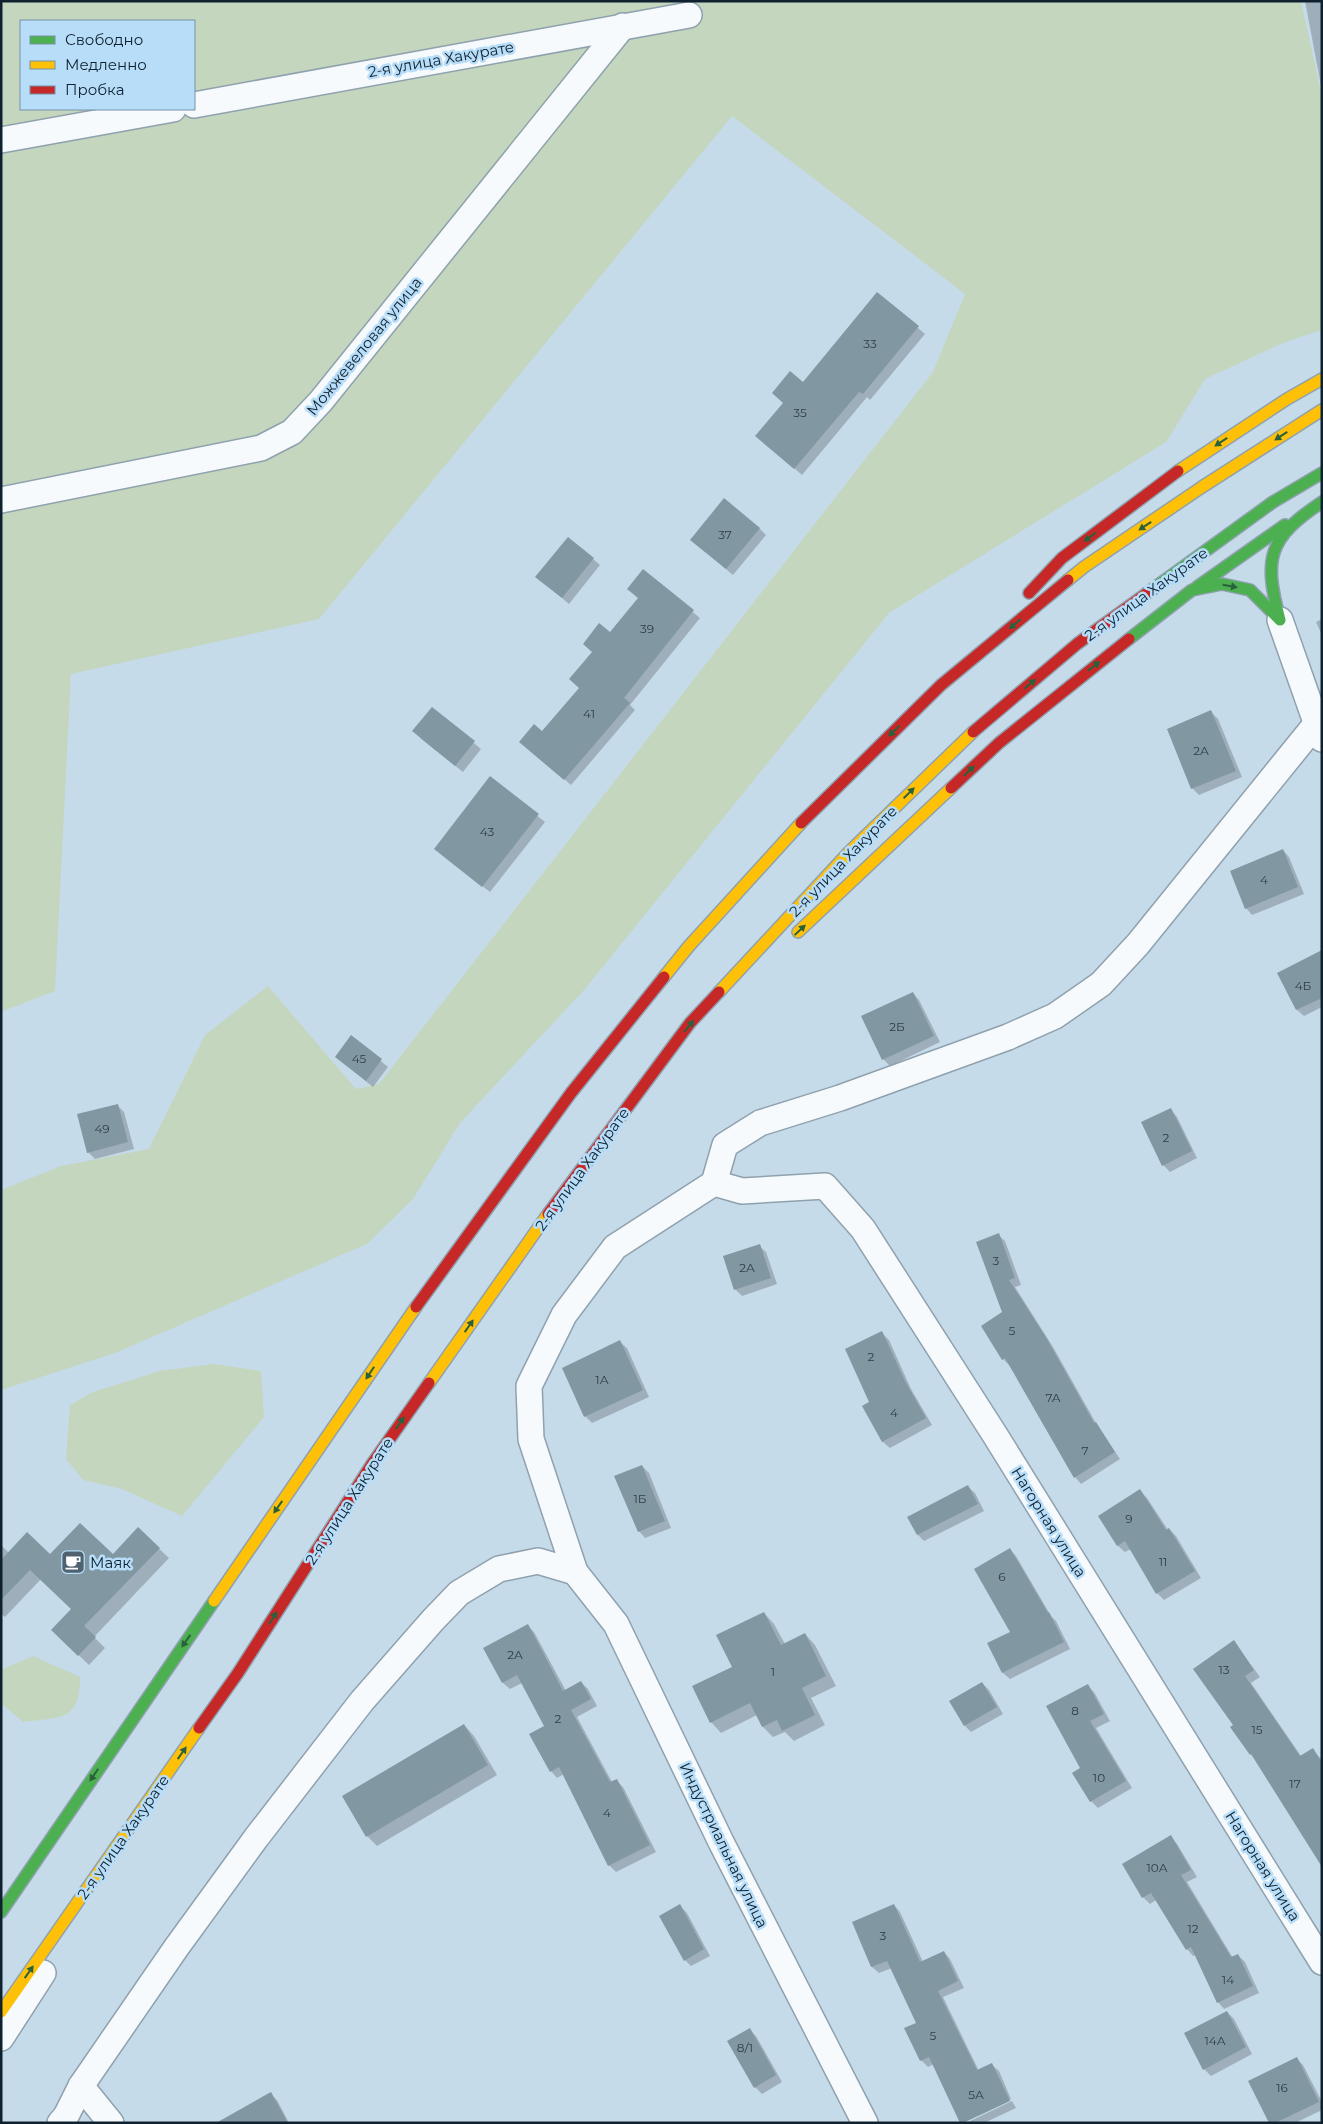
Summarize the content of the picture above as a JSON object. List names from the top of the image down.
{
  "streets": {
    "main road": ["2-я улица Хакурате"],
    "street": ["Можжевеловая улица", "Нагорная улица", "Индустриальная улица"]
  },
  "crossings": [
    ["2-я улица Хакурате", "Можжевеловая улица"],
    ["Нагорная улица", "Индустриальная улица"]
  ],
  "one_way": ["2-я улица Хакурате"],
  "places": {
    "cafe": ["Маяк"]
  },
  "house_numbers": [
    "33",
    "35",
    "37",
    "39",
    "41",
    "2А",
    "43",
    "4",
    "4Б",
    "2Б",
    "45",
    "49",
    "2",
    "3",
    "2А",
    "5",
    "2",
    "1А",
    "7А",
    "4",
    "7",
    "1Б",
    "9",
    "11",
    "6",
    "2А",
    "13",
    "1",
    "8",
    "2",
    "15",
    "10",
    "17",
    "4",
    "10А",
    "12",
    "3",
    "14",
    "5",
    "14А",
    "8/1",
    "16",
    "5А"
  ],
  "legend": ["Свободно", "Медленно", "Пробка"]
}
